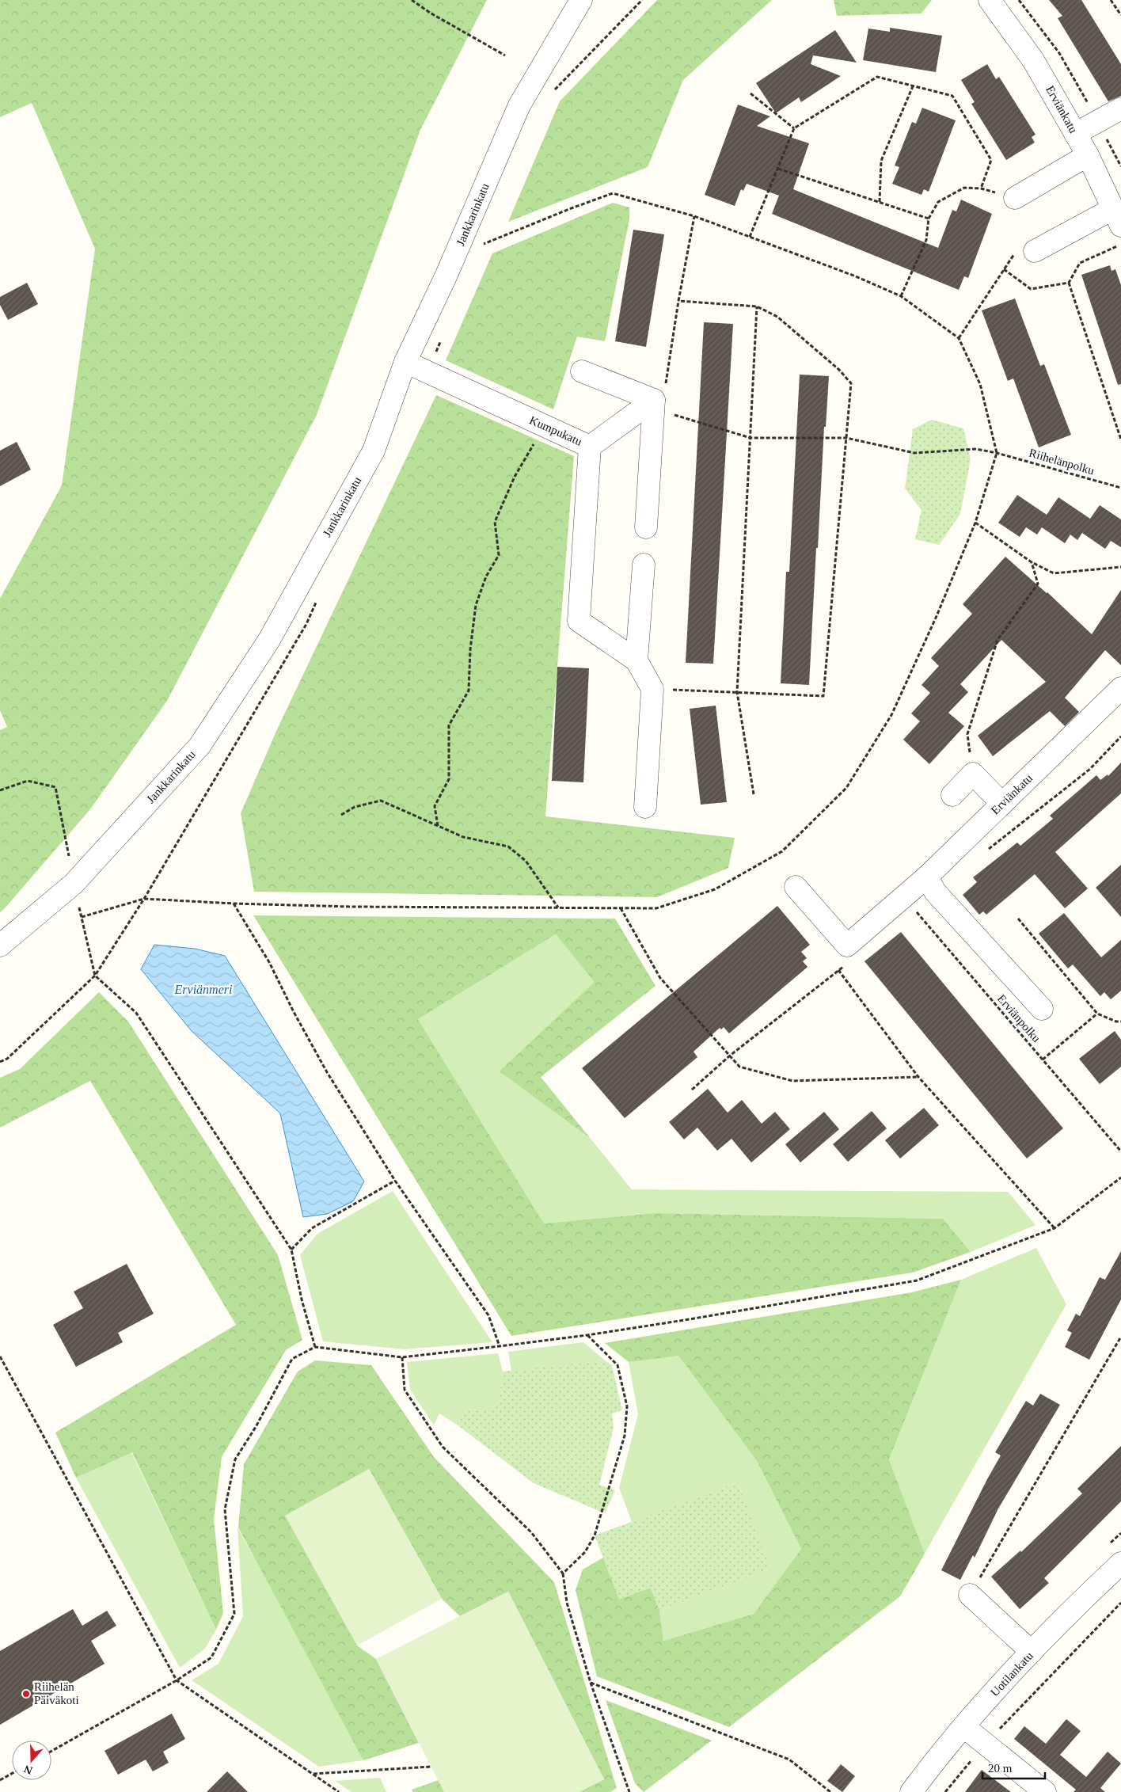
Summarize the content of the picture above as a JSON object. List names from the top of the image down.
{
  "streets": {
    "street": [
      "Erviänkatu",
      "Jankkarinkatu",
      "Kumpukatu",
      "Uotilankatu"
    ],
    "path": ["Riihelänpolku", "Erviänpolku"]
  },
  "crossings": [
    ["Erviänkatu", "Erviänpolku"],
    ["Jankkarinkatu", "Kumpukatu"]
  ],
  "water": ["Erviänmeri"],
  "places": ["Riihelän Päiväkoti"],
  "scale_bar": "20 m",
  "north": "bottom"
}
